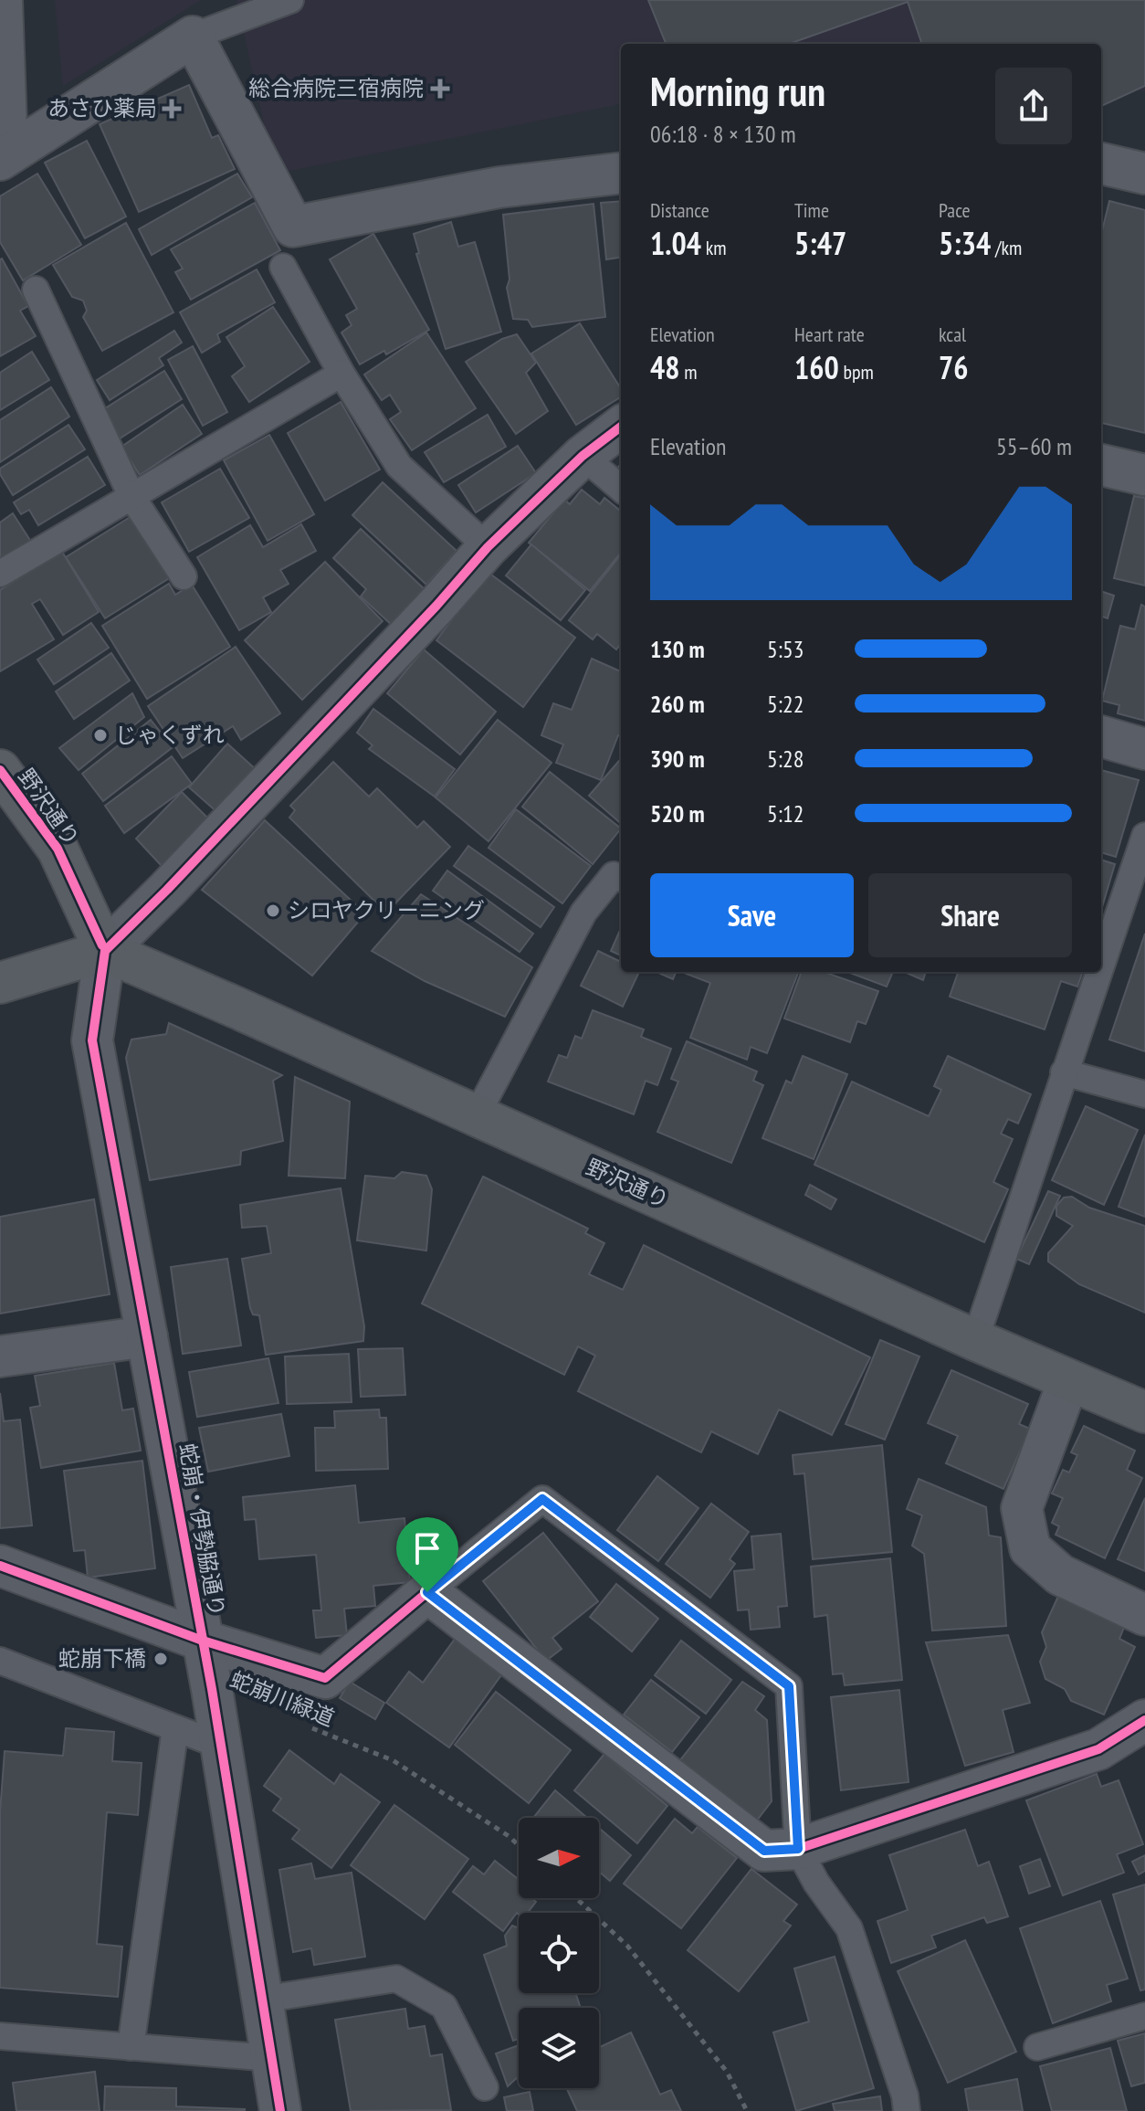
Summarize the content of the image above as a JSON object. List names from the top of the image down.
{
  "streets": {
    "street": ["野沢通り", "蛇崩・伊勢脇通り"],
    "cycle path": ["蛇崩川緑道"]
  },
  "crossings": [
    ["野沢通り", "蛇崩・伊勢脇通り"]
  ],
  "places": {
    "health": ["総合病院三宿病院", "あさひ薬局"],
    "other": ["じゃくずれ", "シロヤクリーニング", "蛇崩下橋"]
  },
  "north": "right",
  "page": {
    "heading": ["Morning run", "06:18 · 8 × 130 m"],
    "stats": [
      ["Distance", "1.04 km"],
      ["Time", "5:47"],
      ["Pace", "5:34 /km"],
      ["Elevation", "48 m"],
      ["Heart rate", "160 bpm"],
      ["kcal", "76"]
    ],
    "chart": ["Elevation", "55–60 m"],
    "list": [
      {
        "name": "130 m",
        "note": "5:53"
      },
      {
        "name": "260 m",
        "note": "5:22"
      },
      {
        "name": "390 m",
        "note": "5:28"
      },
      {
        "name": "520 m",
        "note": "5:12"
      }
    ],
    "buttons": ["Save", "Share"]
  }
}
